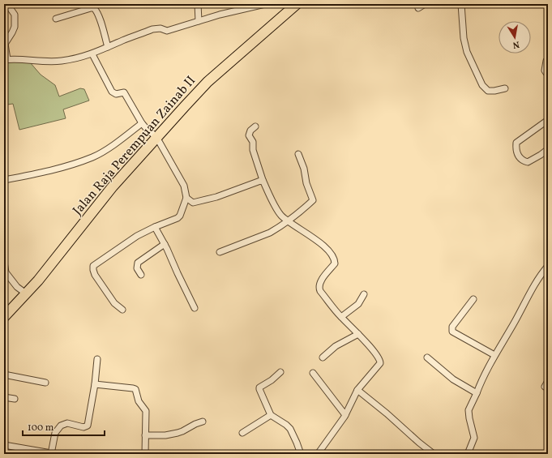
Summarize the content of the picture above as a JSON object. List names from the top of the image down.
{
  "streets": {
    "main road": ["Jalan Raja Perempuan Zainab II"]
  },
  "scale_bar": "100 m",
  "north": "bottom"
}
